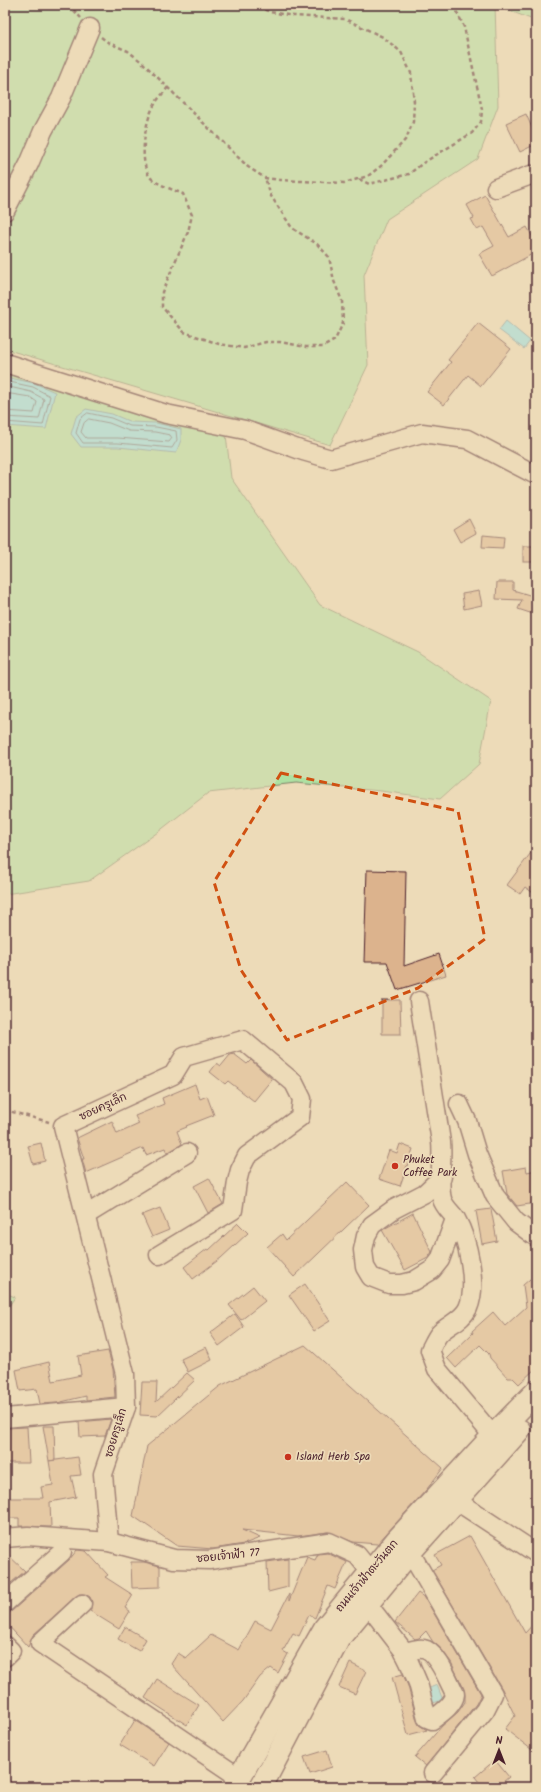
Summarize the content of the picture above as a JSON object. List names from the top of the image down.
{
  "streets": {
    "main road": ["ถนนเจ้าฟ้าตะวันตก"],
    "street": ["ซอยครูเล็ก", "ซอยเจ้าฟ้า 77"]
  },
  "crossings": [
    ["ซอยครูเล็ก", "ซอยเจ้าฟ้า 77"],
    ["ซอยเจ้าฟ้า 77", "ถนนเจ้าฟ้าตะวันตก"]
  ],
  "places": ["Phuket Coffee Park", "Island Herb Spa"],
  "north": "top"
}
